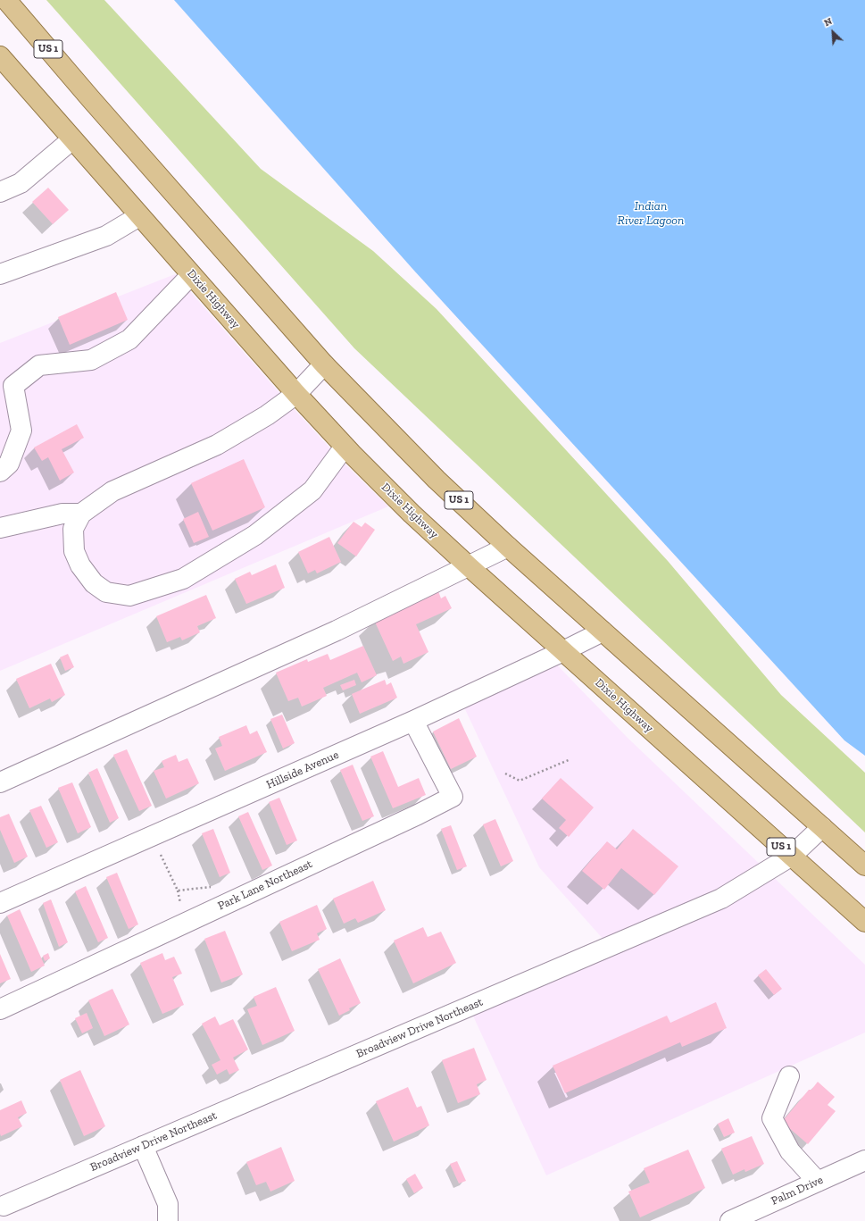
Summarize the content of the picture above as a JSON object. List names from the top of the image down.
{
  "streets": {
    "main road": ["US 1", "Dixie Highway"],
    "street": [
      "Hillside Avenue",
      "Park Lane Northeast",
      "Broadview Drive Northeast",
      "Palm Drive"
    ]
  },
  "crossings": [
    ["US 1", "Hillside Avenue"],
    ["US 1", "Broadview Drive Northeast"],
    ["Dixie Highway", "Hillside Avenue"],
    ["Dixie Highway", "Broadview Drive Northeast"],
    ["Hillside Avenue", "Park Lane Northeast"]
  ],
  "water": ["Indian River Lagoon"],
  "north": "top left"
}
